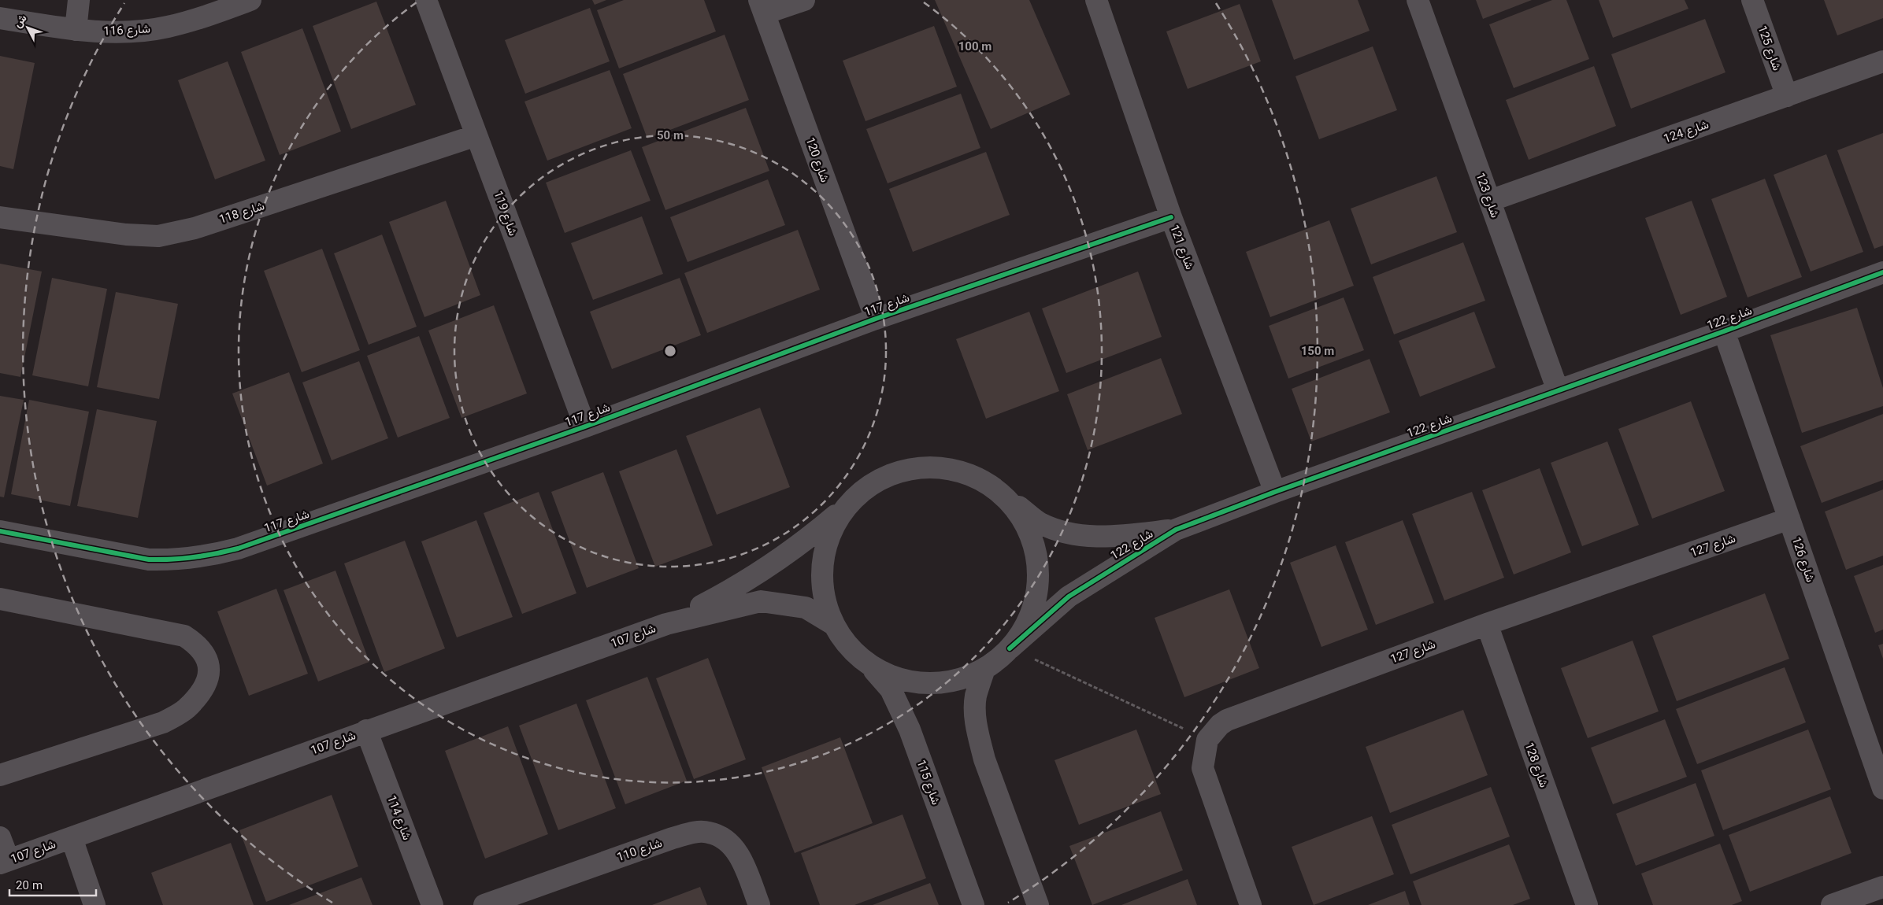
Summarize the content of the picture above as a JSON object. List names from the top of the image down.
{
  "streets": {
    "street": [
      "شارع 116",
      "شارع 125",
      "شارع 124",
      "شارع 120",
      "شارع 123",
      "شارع 118",
      "شارع 119",
      "شارع 121",
      "شارع 117",
      "شارع 122",
      "شارع 127",
      "شارع 126",
      "شارع 107",
      "شارع 128",
      "شارع 115",
      "شارع 114",
      "شارع 110"
    ]
  },
  "crossings": [
    ["شارع 125", "شارع 124"],
    ["شارع 124", "شارع 123"],
    ["شارع 120", "شارع 117"],
    ["شارع 123", "شارع 122"],
    ["شارع 118", "شارع 119"],
    ["شارع 119", "شارع 117"],
    ["شارع 121", "شارع 117"],
    ["شارع 121", "شارع 122"],
    ["شارع 122", "شارع 126"],
    ["شارع 122", "شارع 107"],
    ["شارع 122", "شارع 115"],
    ["شارع 127", "شارع 126"],
    ["شارع 127", "شارع 128"],
    ["شارع 107", "شارع 114"]
  ],
  "scale_bar": "20 m",
  "north": "top left",
  "rings": ["100 m", "50 m", "150 m"]
}
